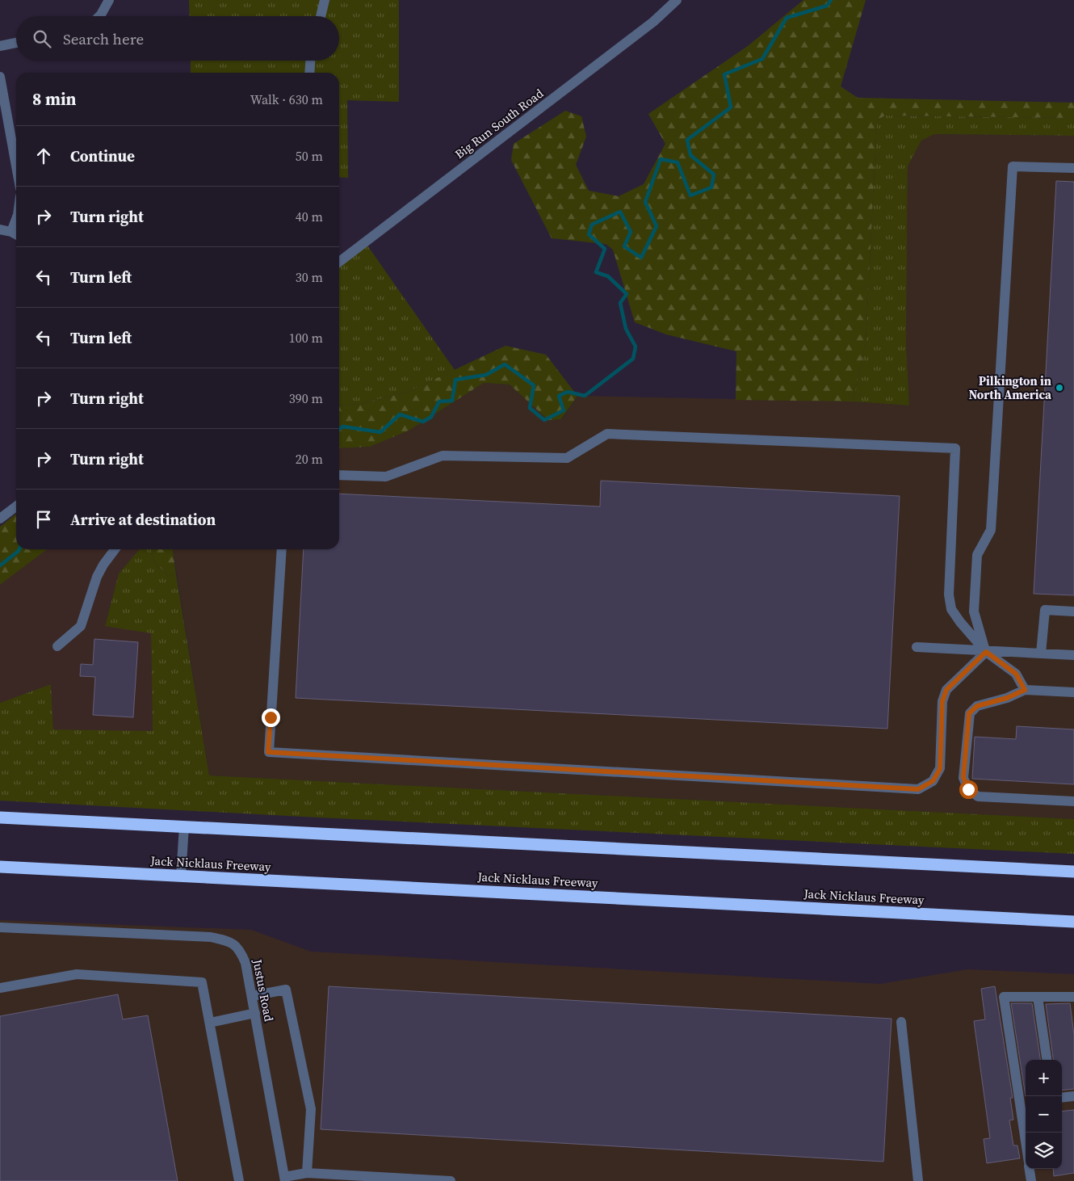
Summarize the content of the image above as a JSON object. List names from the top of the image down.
{
  "streets": {
    "highway": ["Jack Nicklaus Freeway"],
    "street": ["Big Run South Road", "Justus Road"]
  },
  "places": ["Pilkington in North America"],
  "page": {
    "search": "Search here",
    "heading": ["8 min", "Walk · 630 m"],
    "list": [
      ["Continue", "50 m"],
      ["Turn right", "40 m"],
      ["Turn left", "30 m"],
      ["Turn left", "100 m"],
      ["Turn right", "390 m"],
      ["Turn right", "20 m"],
      "Arrive at destination"
    ],
    "map_buttons": ["+", "−"]
  }
}
